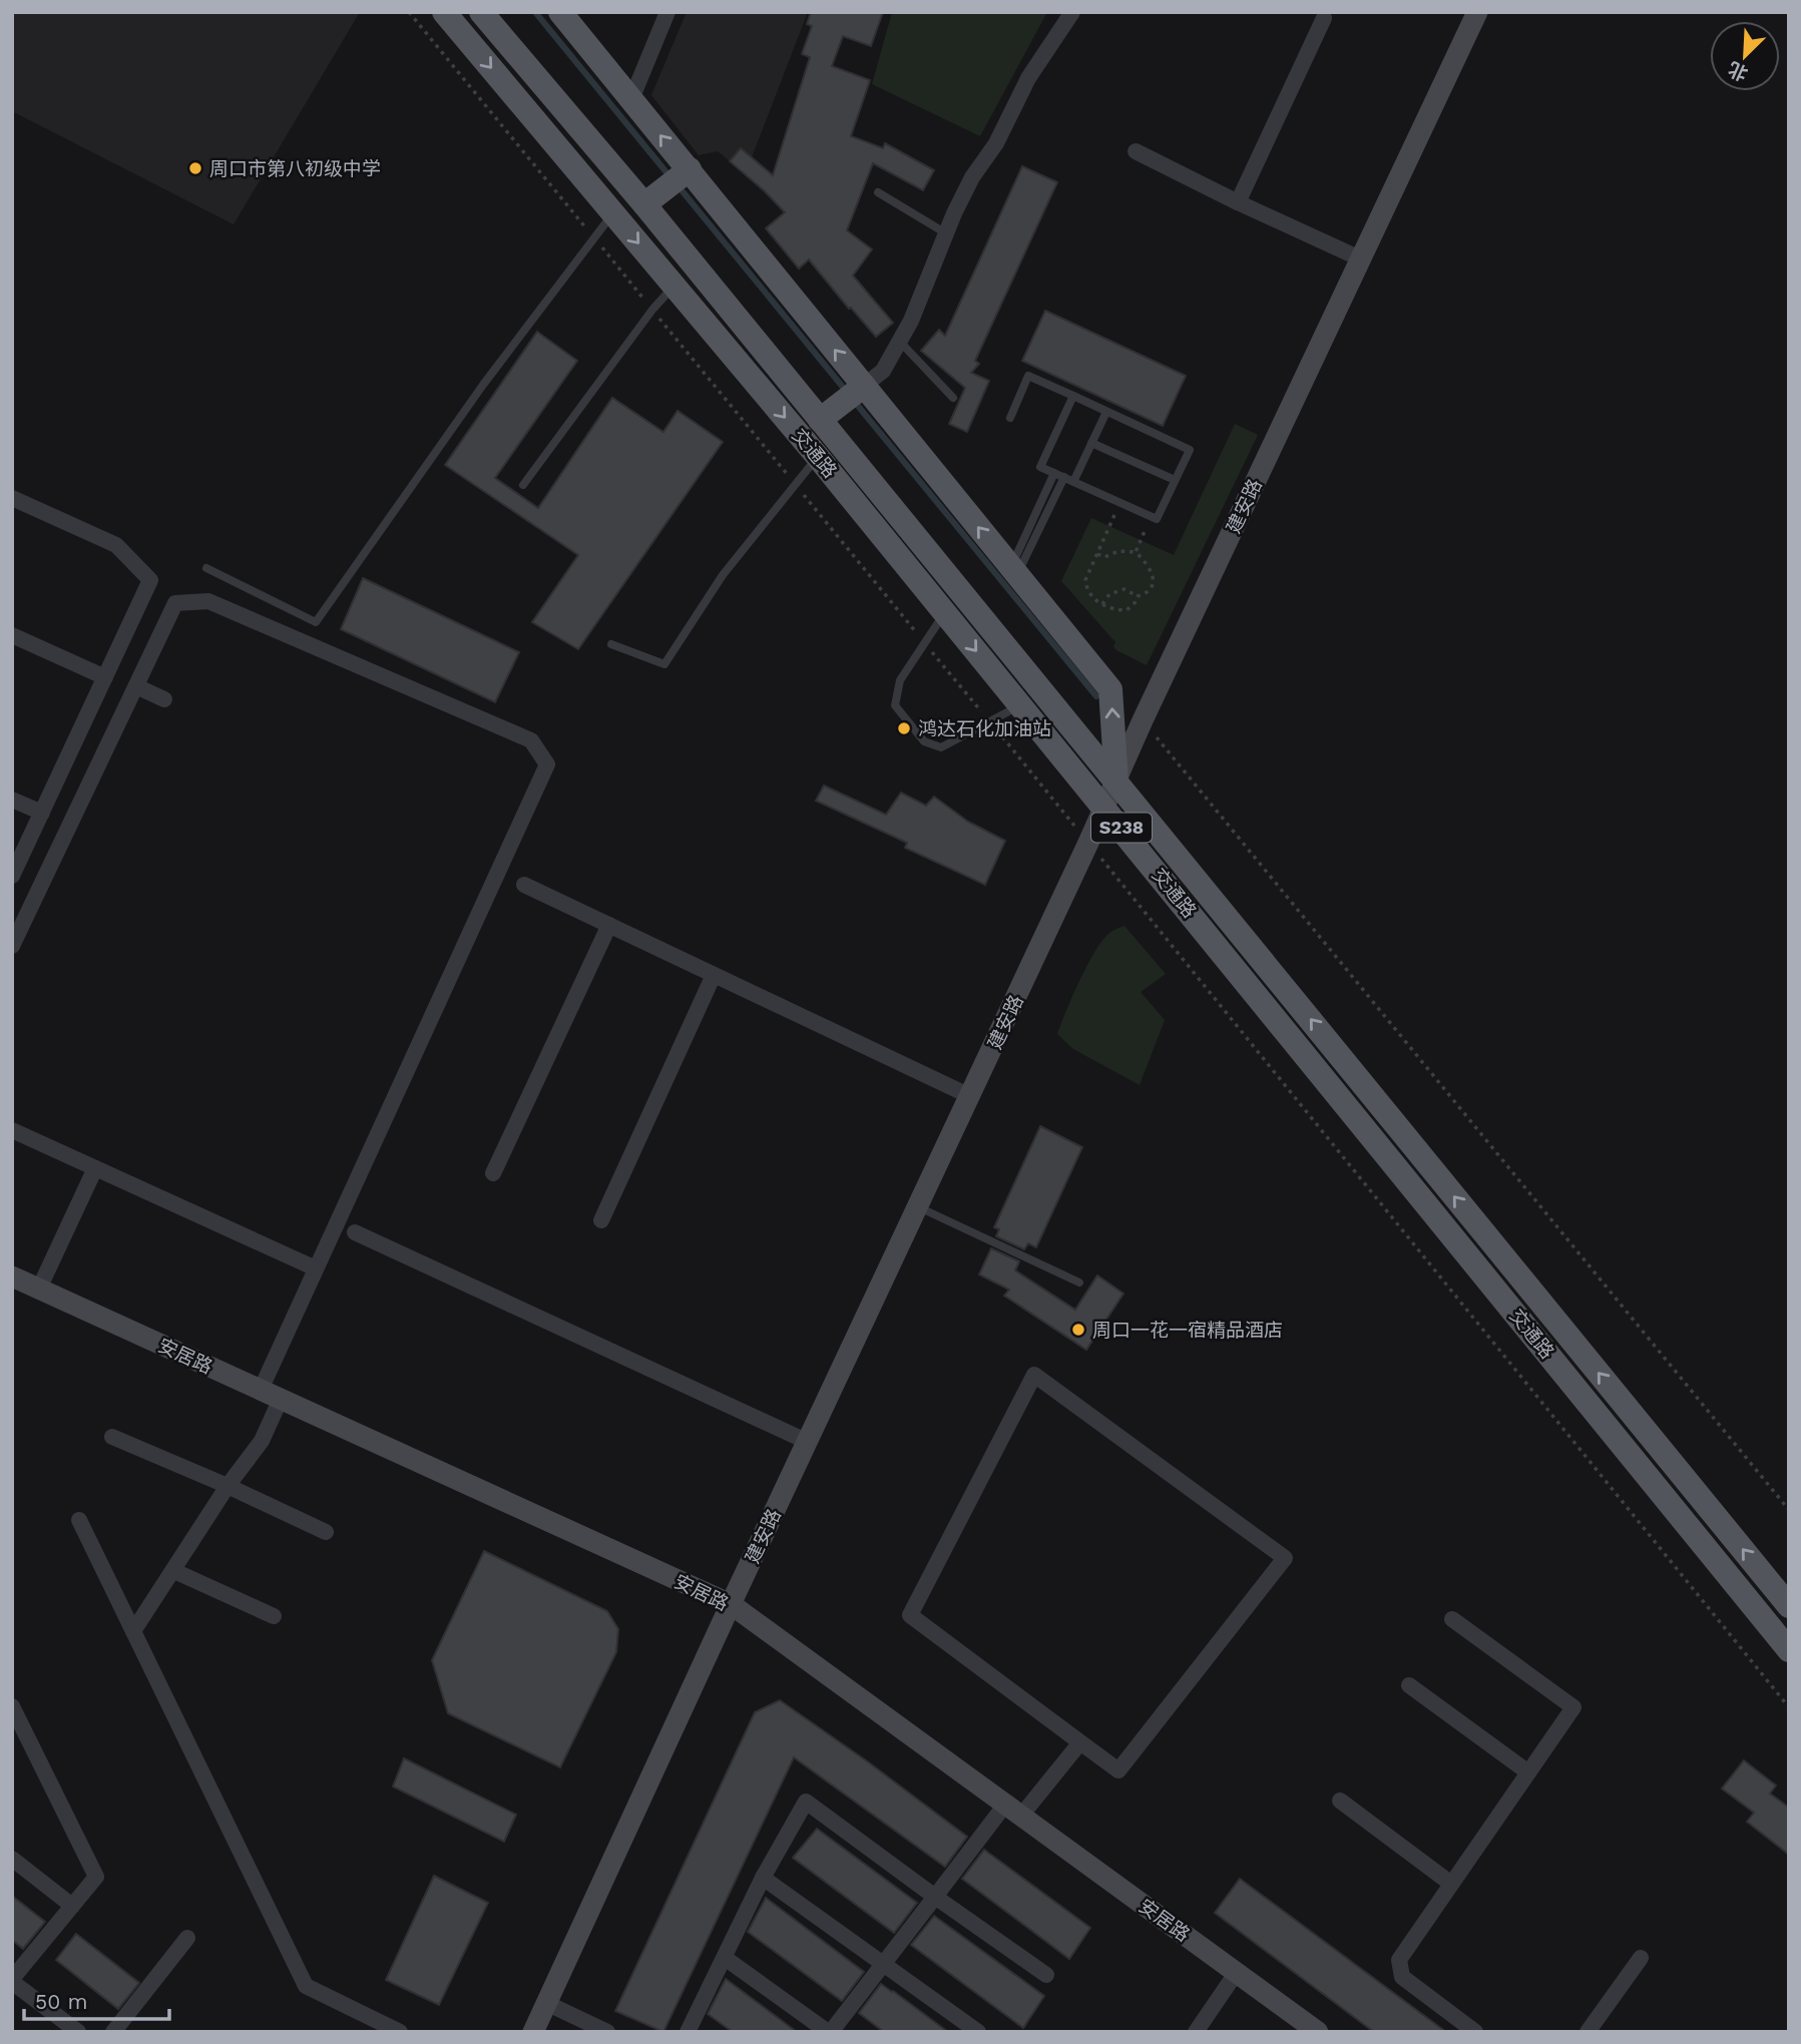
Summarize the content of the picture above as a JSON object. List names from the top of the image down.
{
  "streets": {
    "main road": ["交通路", "S238"],
    "street": ["建安路", "安居路"]
  },
  "crossings": [
    ["交通路", "建安路"],
    ["建安路", "安居路"]
  ],
  "places": ["周口市第八初级中学", "鸿达石化加油站", "周口一花一宿精品酒店"],
  "scale_bar": "50 m",
  "north": "bottom left"
}
